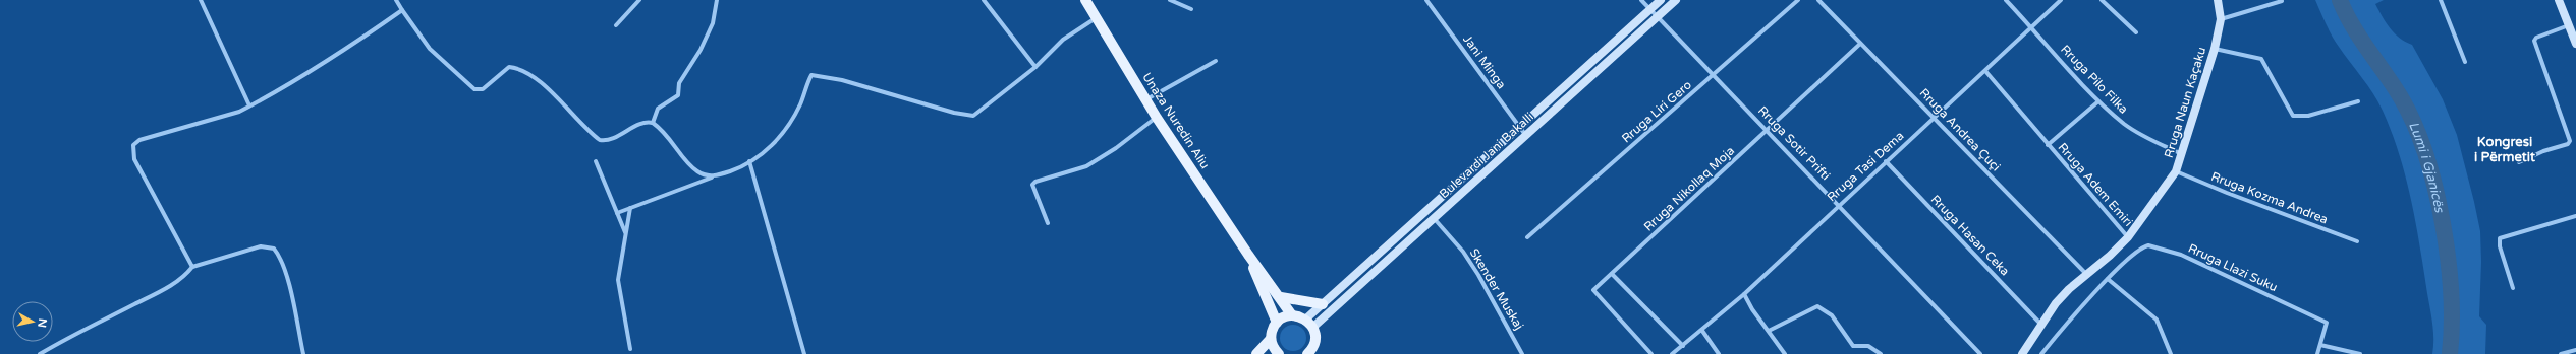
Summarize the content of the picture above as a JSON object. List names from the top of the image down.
{
  "streets": {
    "main road": ["Rruga Naun Kaçaku", "Unaza Nuredin Aliu", "Bulevardi Jani Bakalli"],
    "street": [
      "Jani Minga",
      "Rruga Pilo Filka",
      "Rruga Liri Gero",
      "Rruga Andrea Çuçi",
      "Rruga Sotir Prifti",
      "Rruga Tasi Dema",
      "Rruga Adem Emiri",
      "Rruga Nikollaq Moja",
      "Rruga Kozma Andrea",
      "Rruga Hasan Ceka",
      "Rruga Llazi Suku",
      "Skender Muskaj"
    ]
  },
  "crossings": [
    ["Jani Minga", "Bulevardi Jani Bakalli"],
    ["Rruga Pilo Filka", "Rruga Naun Kaçaku"],
    ["Rruga Pilo Filka", "Rruga Tasi Dema"],
    ["Rruga Pilo Filka", "Rruga Adem Emiri"],
    ["Rruga Naun Kaçaku", "Rruga Andrea Çuçi"],
    ["Rruga Naun Kaçaku", "Rruga Adem Emiri"],
    ["Rruga Naun Kaçaku", "Rruga Kozma Andrea"],
    ["Rruga Naun Kaçaku", "Rruga Hasan Ceka"],
    ["Rruga Liri Gero", "Rruga Sotir Prifti"],
    ["Rruga Andrea Çuçi", "Rruga Tasi Dema"],
    ["Rruga Andrea Çuçi", "Rruga Nikollaq Moja"],
    ["Rruga Sotir Prifti", "Bulevardi Jani Bakalli"],
    ["Rruga Sotir Prifti", "Rruga Tasi Dema"],
    ["Rruga Sotir Prifti", "Rruga Nikollaq Moja"],
    ["Bulevardi Jani Bakalli", "Skender Muskaj"],
    ["Rruga Tasi Dema", "Rruga Adem Emiri"],
    ["Rruga Tasi Dema", "Rruga Hasan Ceka"]
  ],
  "districts": ["Kongresi i Përmetit"],
  "water": ["Lumi i Gjanicës"],
  "north": "right"
}
